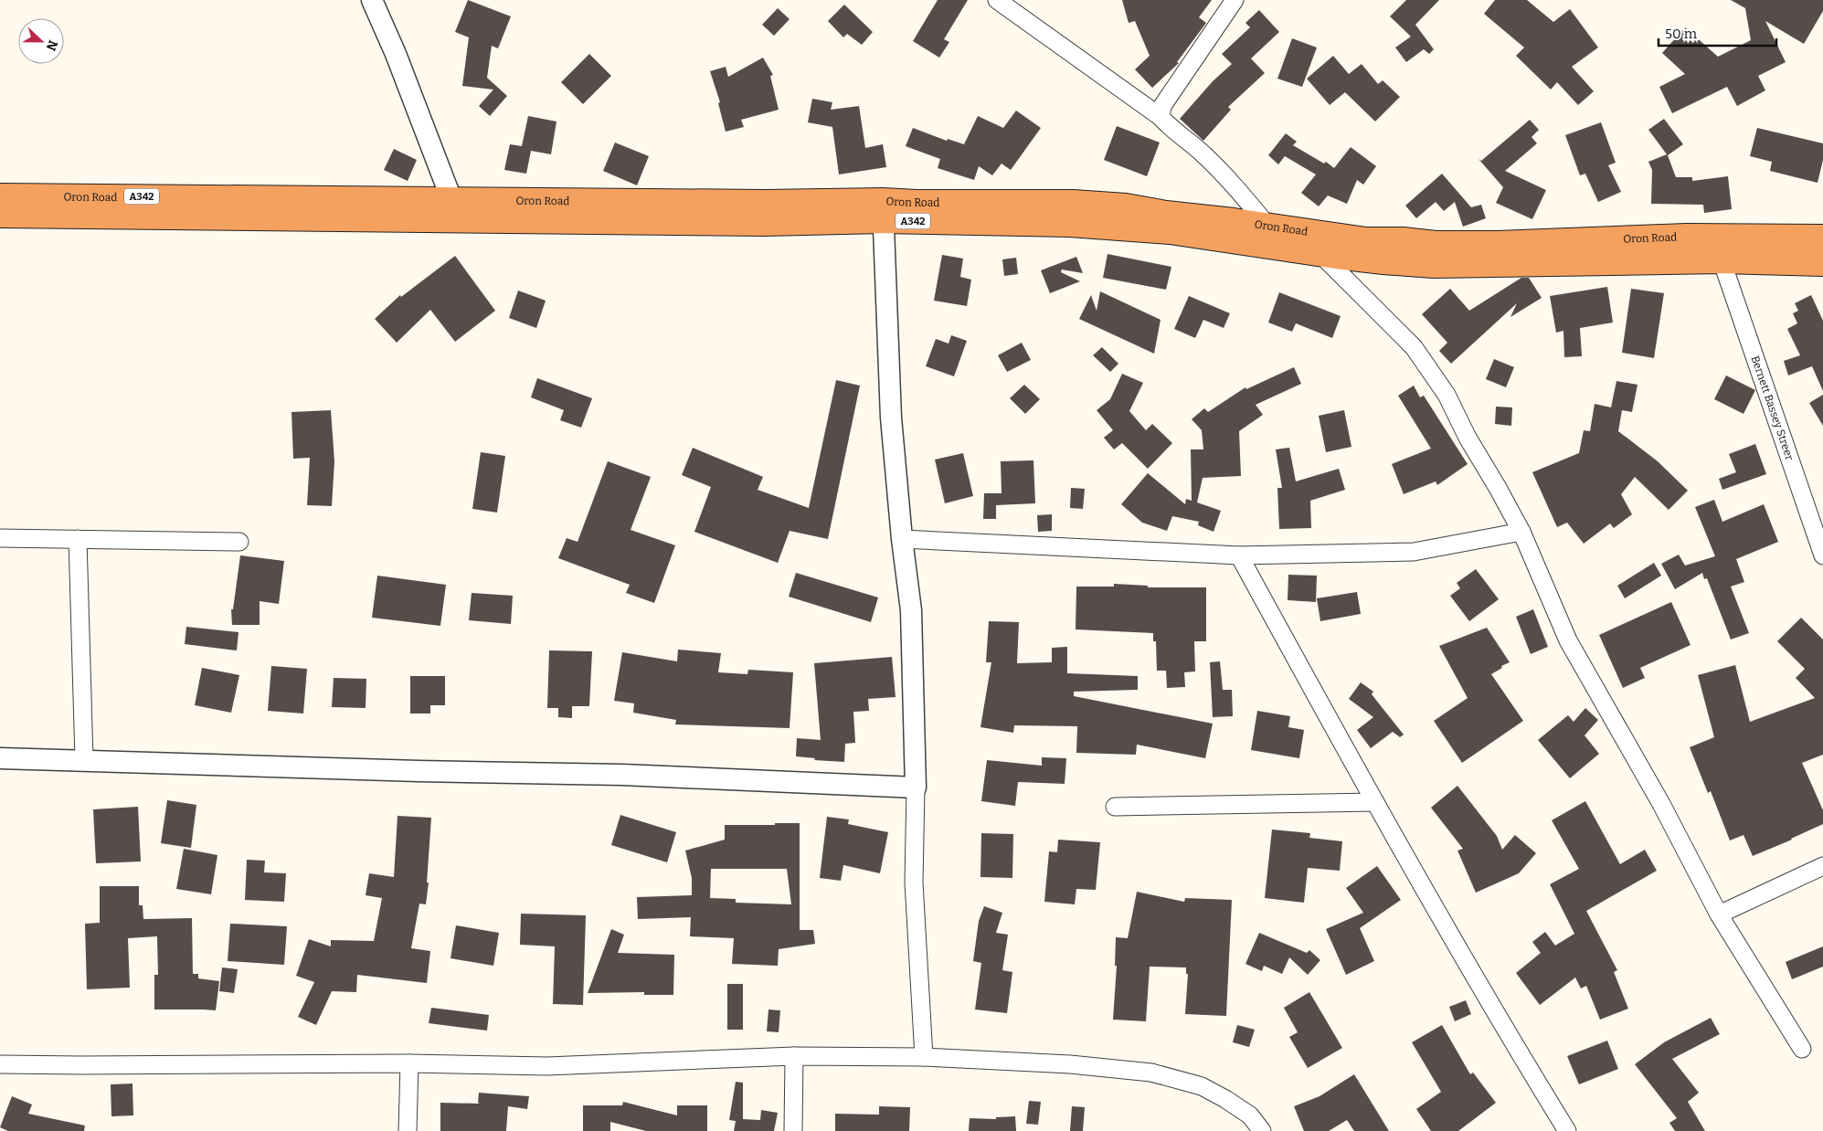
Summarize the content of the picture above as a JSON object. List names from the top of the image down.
{
  "streets": {
    "highway": ["Oron Road", "A342"],
    "street": ["Bernett Bassey Streer"]
  },
  "crossings": [
    ["Oron Road", "Bernett Bassey Streer"]
  ],
  "scale_bar": "50 m",
  "north": "right"
}
